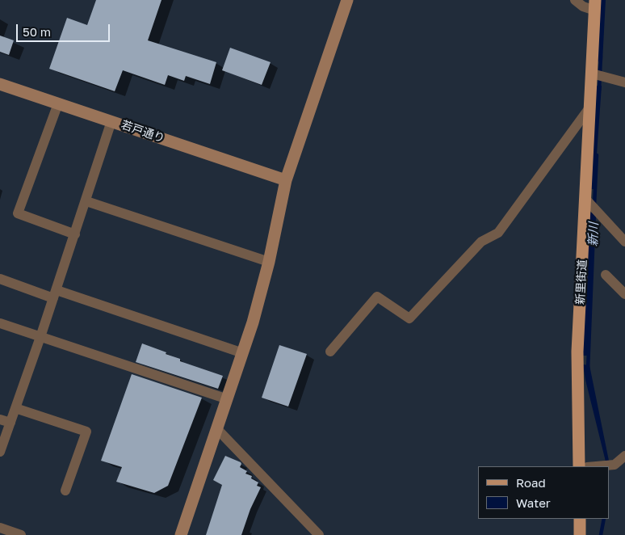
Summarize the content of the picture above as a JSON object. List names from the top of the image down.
{
  "streets": {
    "main road": ["新里街道"],
    "street": ["若戸通り"]
  },
  "water": ["新川"],
  "legend": ["Road", "Water"],
  "scale_bar": "50 m"
}
